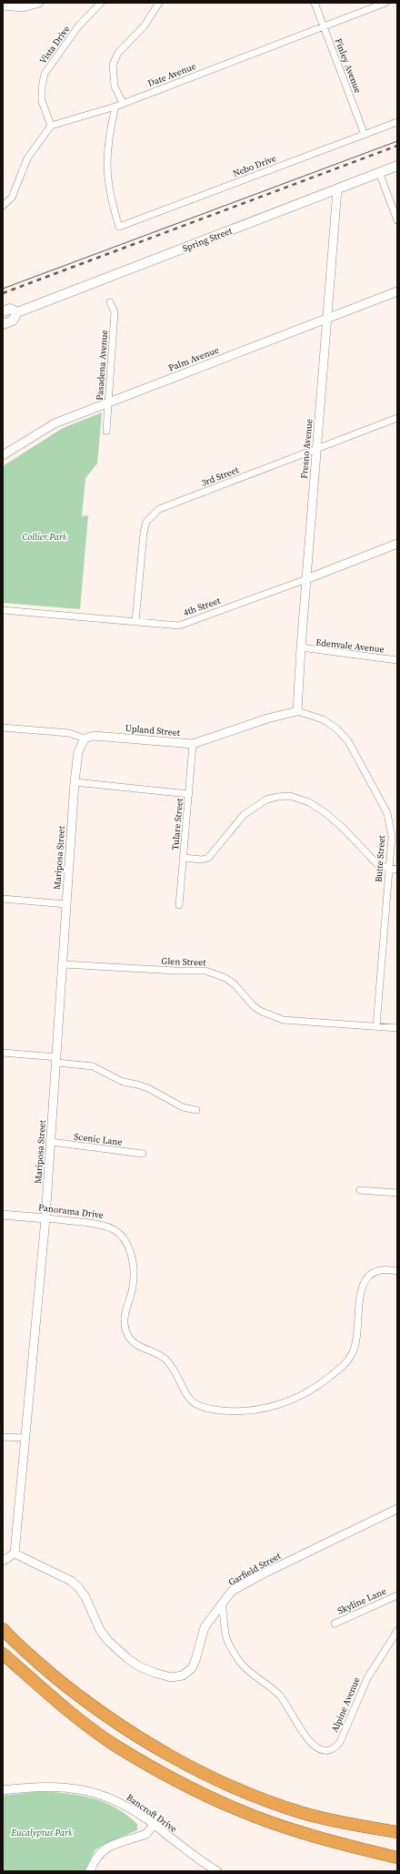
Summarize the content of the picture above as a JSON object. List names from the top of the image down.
{
  "streets": {
    "main road": ["Spring Street"],
    "street": [
      "Vista Drive",
      "Finley Avenue",
      "Date Avenue",
      "Nebo Drive",
      "Palm Avenue",
      "Pasadena Avenue",
      "Fresno Avenue",
      "3rd Street",
      "4th Street",
      "Edenvale Avenue",
      "Upland Street",
      "Tulare Street",
      "Mariposa Street",
      "Butte Street",
      "Glen Street",
      "Scenic Lane",
      "Panorama Drive",
      "Garfield Street",
      "Skyline Lane",
      "Alpine Avenue",
      "Bancroft Drive"
    ]
  },
  "crossings": [
    ["Vista Drive", "Date Avenue"],
    ["Finley Avenue", "Date Avenue"],
    ["Finley Avenue", "Nebo Drive"],
    ["Date Avenue", "Nebo Drive"],
    ["Spring Street", "Fresno Avenue"],
    ["Palm Avenue", "Pasadena Avenue"],
    ["Palm Avenue", "Fresno Avenue"],
    ["Fresno Avenue", "3rd Street"],
    ["Fresno Avenue", "4th Street"],
    ["Fresno Avenue", "Edenvale Avenue"],
    ["Fresno Avenue", "Upland Street"],
    ["Fresno Avenue", "Butte Street"],
    ["3rd Street", "4th Street"],
    ["Upland Street", "Tulare Street"],
    ["Upland Street", "Mariposa Street"],
    ["Upland Street", "Butte Street"],
    ["Mariposa Street", "Glen Street"],
    ["Mariposa Street", "Scenic Lane"],
    ["Mariposa Street", "Panorama Drive"],
    ["Mariposa Street", "Garfield Street"],
    ["Butte Street", "Glen Street"],
    ["Garfield Street", "Alpine Avenue"]
  ],
  "parks": ["Collier Park", "Eucalyptus Park"]
}
